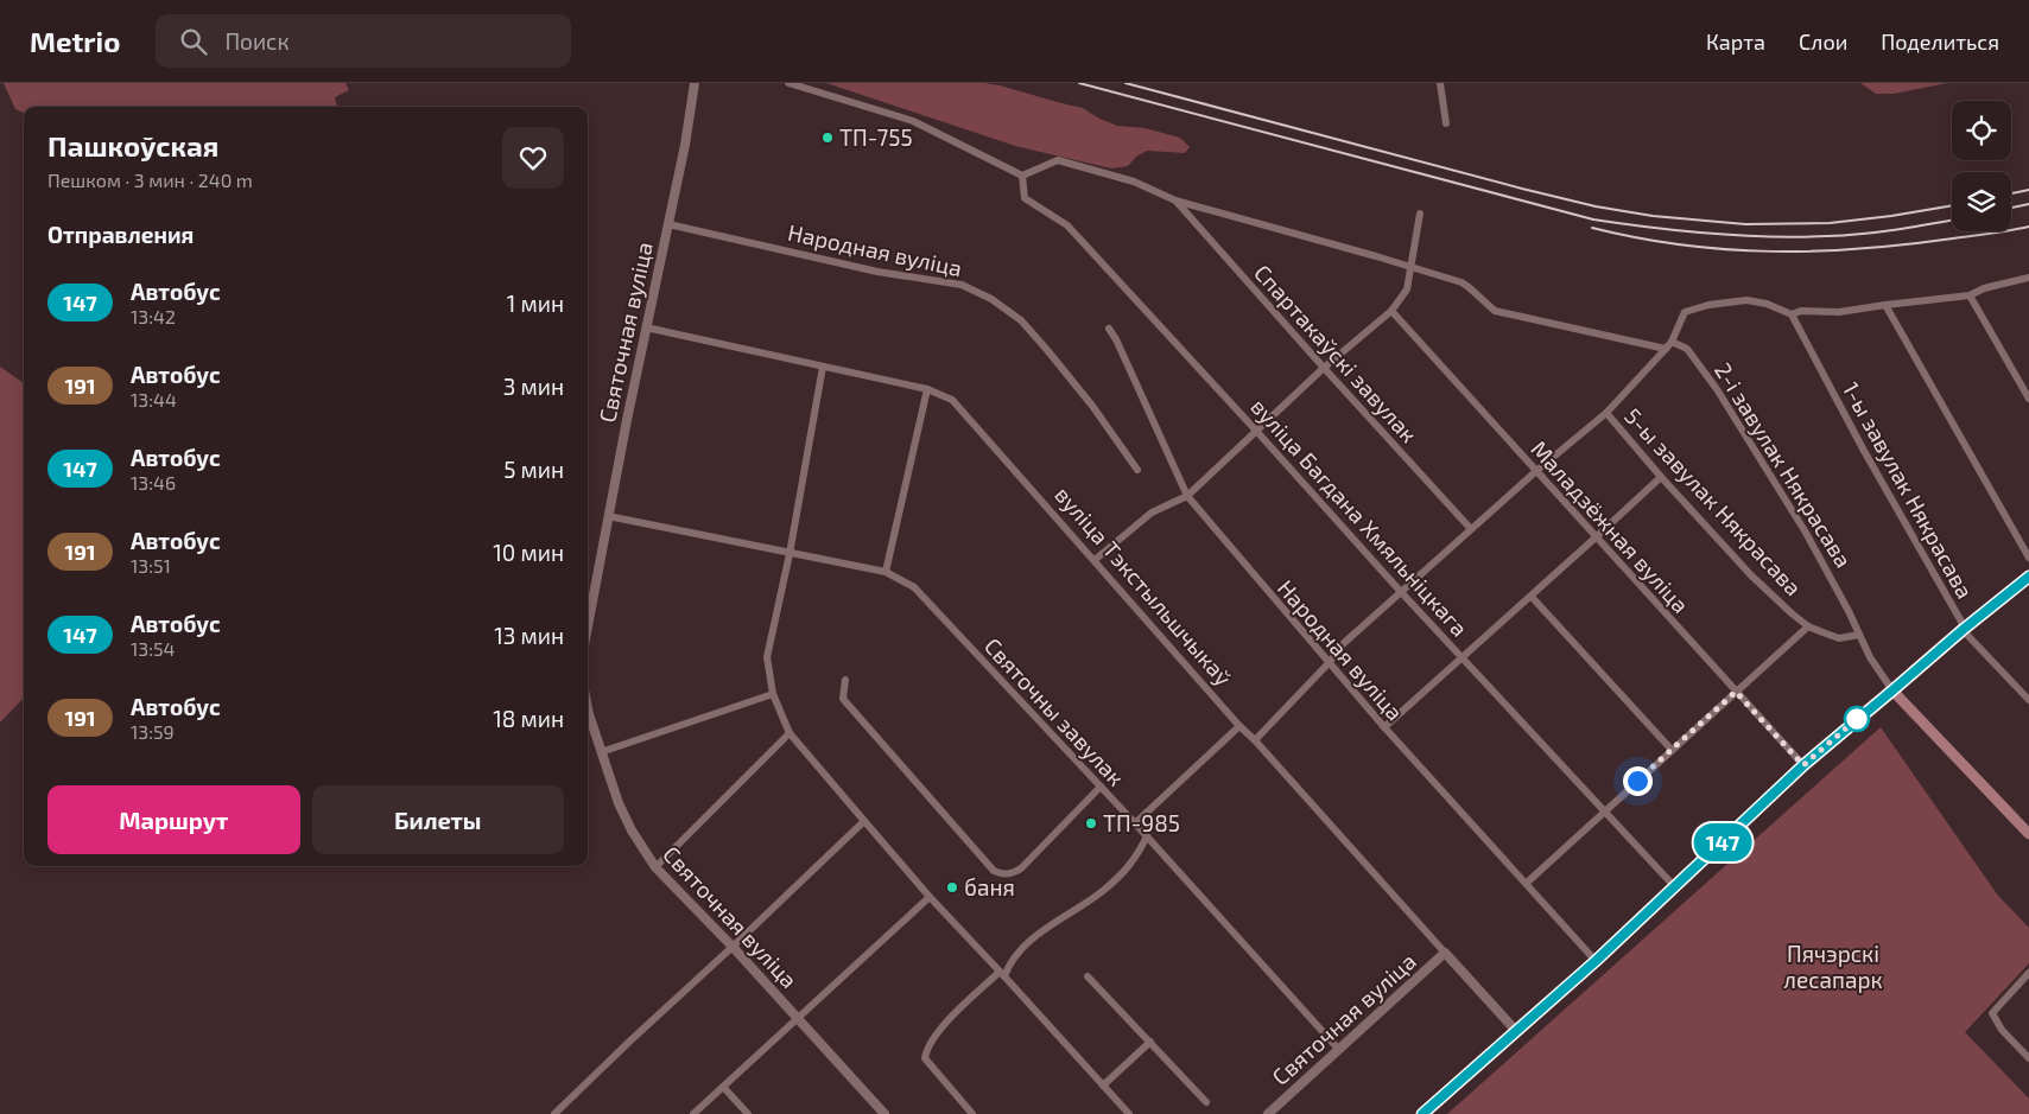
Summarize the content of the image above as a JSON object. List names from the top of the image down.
{
  "streets": {
    "main road": ["2-і завулак Някрасава"],
    "street": [
      "Народная вуліца",
      "Святочная вуліца",
      "Спартакаўскі завулак",
      "1-ы завулак Някрасава",
      "5-ы завулак Някрасава",
      "вуліца Багдана Хмяльніцкага",
      "Маладзёжная вуліца",
      "вуліца Тэкстыльшчыкаў",
      "Святочны завулак"
    ]
  },
  "crossings": [
    ["Народная вуліца", "Святочная вуліца"],
    ["Святочная вуліца", "вуліца Тэкстыльшчыкаў"],
    ["Святочная вуліца", "Святочны завулак"],
    ["Спартакаўскі завулак", "2-і завулак Някрасава"],
    ["2-і завулак Някрасава", "5-ы завулак Някрасава"]
  ],
  "parks": ["Пячэрскі лесапарк"],
  "places": ["ТП-755", "ТП-985", "баня"],
  "lines": ["bus line 147"],
  "page": {
    "header": "Metrio",
    "search": "Поиск",
    "nav": ["Карта", "Слои", "Поделиться"],
    "on_map": "147",
    "heading": [
      ["Пашкоўская", "Пешком · 3 мин · 240 m"],
      "Отправления"
    ],
    "list": [
      {
        "mark": "147",
        "name": "Автобус",
        "note": "13:42",
        "value": "1 мин"
      },
      {
        "mark": "191",
        "name": "Автобус",
        "note": "13:44",
        "value": "3 мин"
      },
      {
        "mark": "147",
        "name": "Автобус",
        "note": "13:46",
        "value": "5 мин"
      },
      {
        "mark": "191",
        "name": "Автобус",
        "note": "13:51",
        "value": "10 мин"
      },
      {
        "mark": "147",
        "name": "Автобус",
        "note": "13:54",
        "value": "13 мин"
      },
      {
        "mark": "191",
        "name": "Автобус",
        "note": "13:59",
        "value": "18 мин"
      }
    ],
    "buttons": ["Маршрут", "Билеты"]
  }
}
